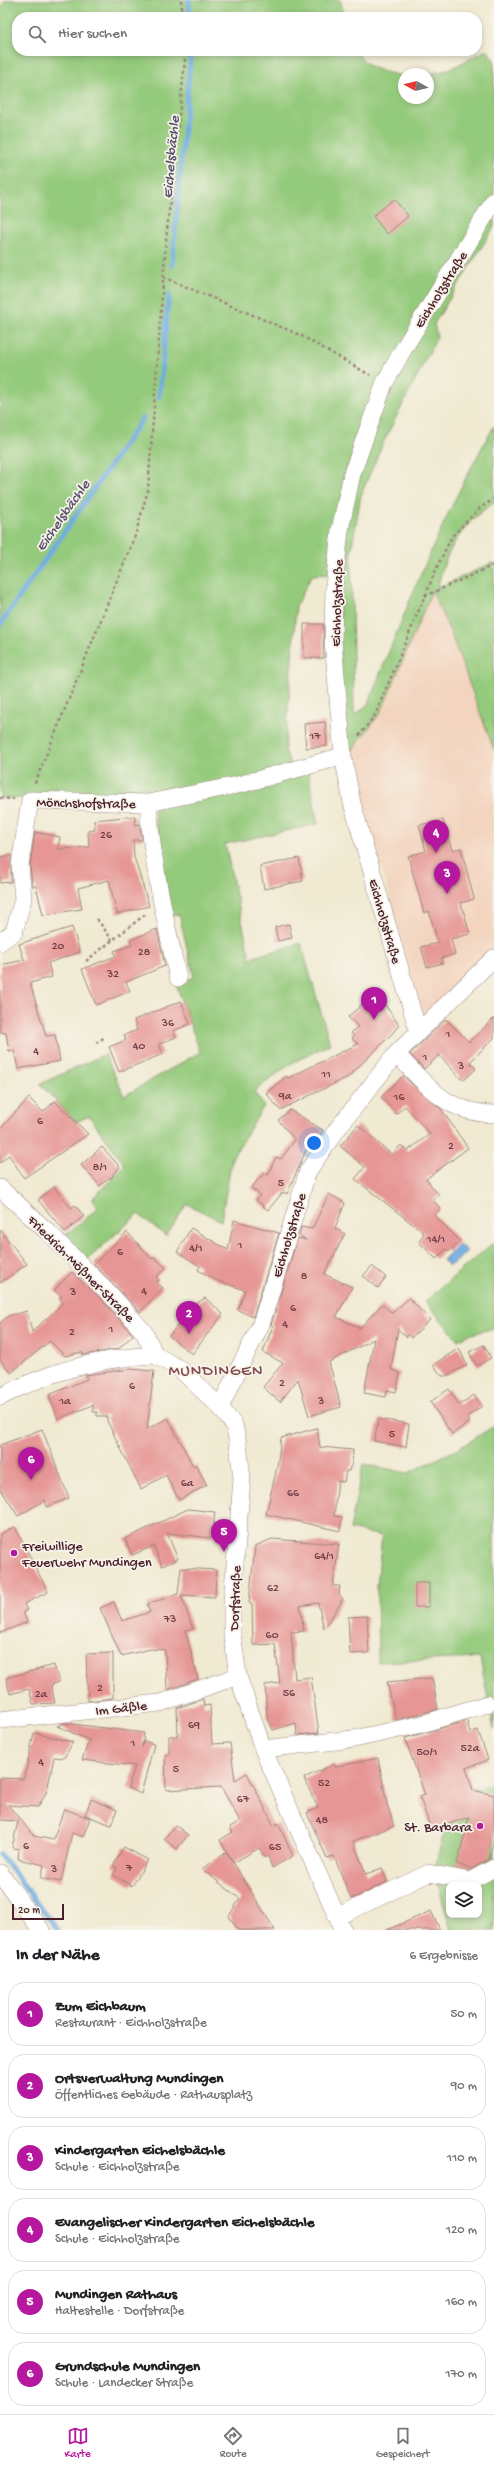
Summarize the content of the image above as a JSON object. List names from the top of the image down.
{
  "streets": {
    "street": [
      "Eichholzstraße",
      "Mönchshofstraße",
      "Friedrich-Mößner-Straße",
      "Dorfstraße",
      "Im Gäßle"
    ]
  },
  "crossings": [
    ["Eichholzstraße", "Mönchshofstraße"],
    ["Eichholzstraße", "Dorfstraße"],
    ["Friedrich-Mößner-Straße", "Dorfstraße"],
    ["Dorfstraße", "Im Gäßle"]
  ],
  "districts": ["MUNDINGEN"],
  "water": ["Eichelsbächle"],
  "places": ["Freiwillige Feuerwehr Mundingen", "St. Barbara"],
  "house_numbers": [
    "17",
    "26",
    "20",
    "28",
    "32",
    "36",
    "1",
    "40",
    "4",
    "1",
    "3",
    "11",
    "9a",
    "16",
    "6",
    "2",
    "8/1",
    "5",
    "14/1",
    "1",
    "4/1",
    "6",
    "8",
    "4",
    "3",
    "6",
    "4",
    "1",
    "2",
    "2",
    "6",
    "1a",
    "3",
    "5",
    "6a",
    "66",
    "64/1",
    "62",
    "73",
    "60",
    "2",
    "56",
    "2a",
    "69",
    "1",
    "52a",
    "50/1",
    "4",
    "5",
    "52",
    "67",
    "48",
    "6",
    "65",
    "7",
    "3"
  ],
  "scale_bar": "20 m",
  "north": "left",
  "page": {
    "search": "Hier suchen",
    "pins": [
      "4",
      "3",
      "1",
      "2",
      "6",
      "5"
    ],
    "scale": "20 m",
    "heading": ["In der Nähe", "6 Ergebnisse"],
    "list": [
      {
        "mark": "1",
        "name": "Zum Eichbaum",
        "note": "Restaurant · Eichholzstraße",
        "value": "50 m"
      },
      {
        "mark": "2",
        "name": "Ortsverwaltung Mundingen",
        "note": "Öffentliches Gebäude · Rathausplatz",
        "value": "90 m"
      },
      {
        "mark": "3",
        "name": "Kindergarten Eichelsbächle",
        "note": "Schule · Eichholzstraße",
        "value": "110 m"
      },
      {
        "mark": "4",
        "name": "Evangelischer Kindergarten Eichelsbächle",
        "note": "Schule · Eichholzstraße",
        "value": "120 m"
      },
      {
        "mark": "5",
        "name": "Mundingen Rathaus",
        "note": "Haltestelle · Dorfstraße",
        "value": "160 m"
      },
      {
        "mark": "6",
        "name": "Grundschule Mundingen",
        "note": "Schule · Landecker Straße",
        "value": "170 m"
      }
    ],
    "nav": ["Karte", "Route", "Gespeichert"]
  }
}
